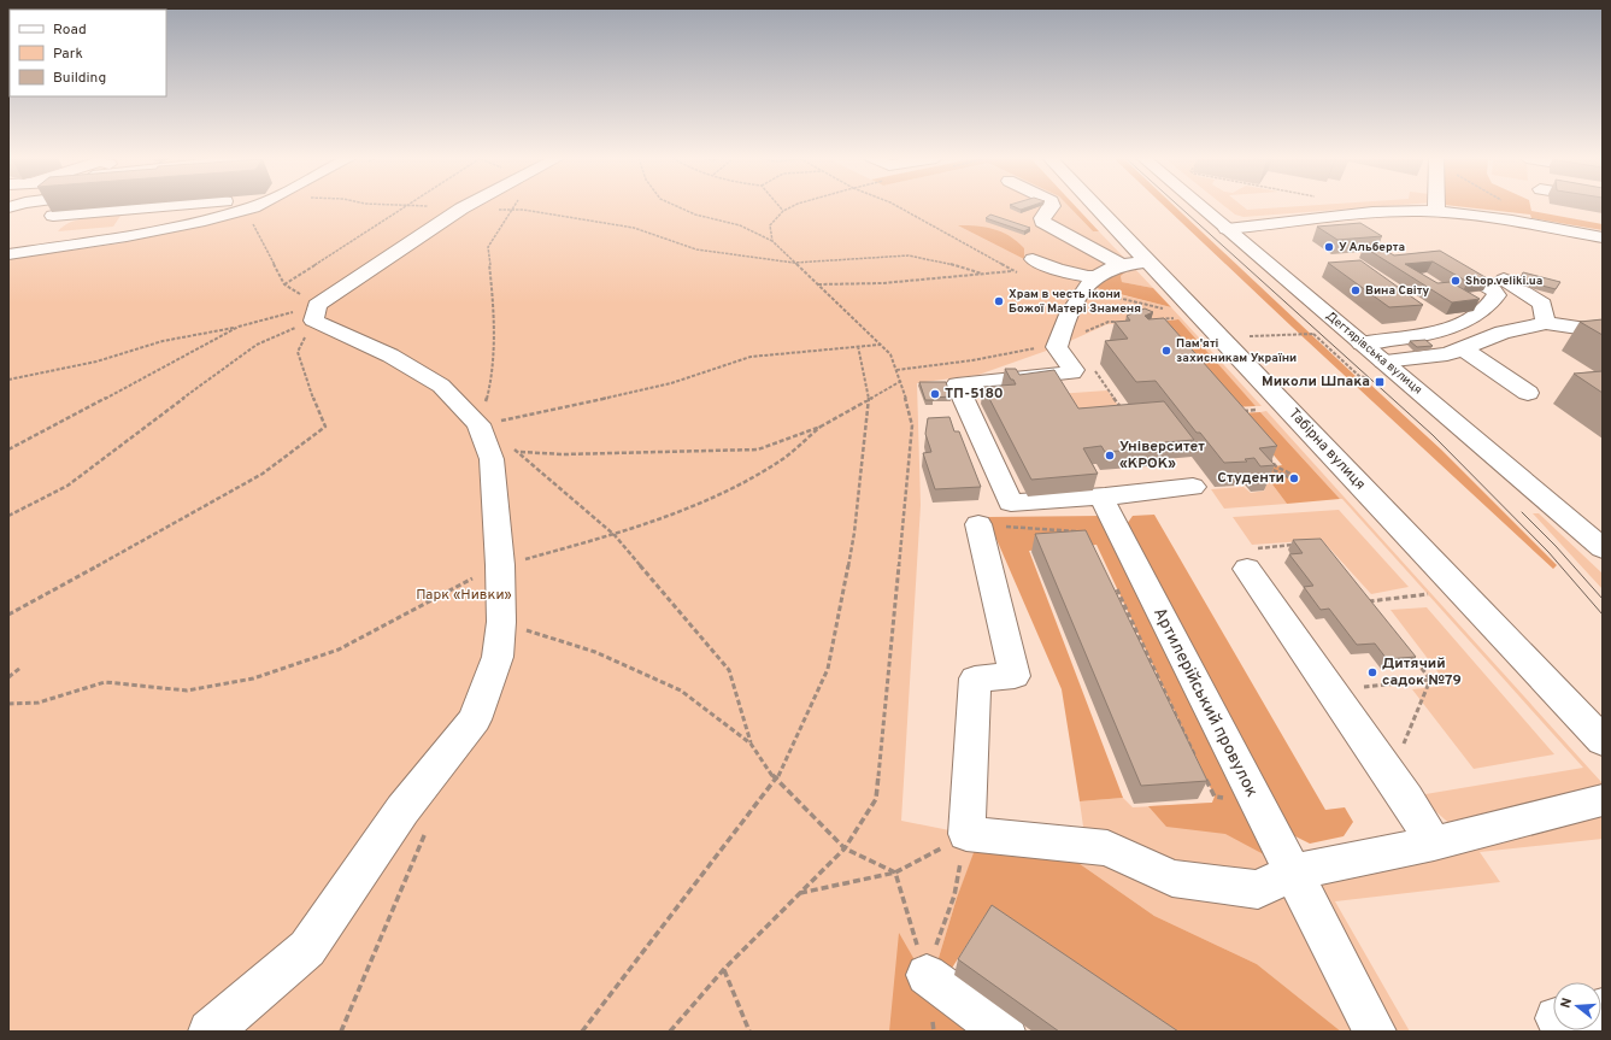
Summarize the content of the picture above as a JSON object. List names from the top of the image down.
{
  "streets": {
    "street": ["Дегтярівська вулиця", "Табірна вулиця", "Артилерійський провулок"]
  },
  "parks": ["Парк «Нивки»"],
  "places": {
    "other": [
      "У Альберта",
      "Shop.veliki.ua",
      "Вина Світу",
      "Храм в честь ікони Божої Матері Знаменя",
      "Пам'яті захисникам України",
      "ТП-5180",
      "Університет «КРОК»",
      "Студенти",
      "Дитячий садок №79"
    ],
    "transit": ["Миколи Шпака"]
  },
  "legend": ["Road", "Park", "Building"],
  "north": "left"
}
